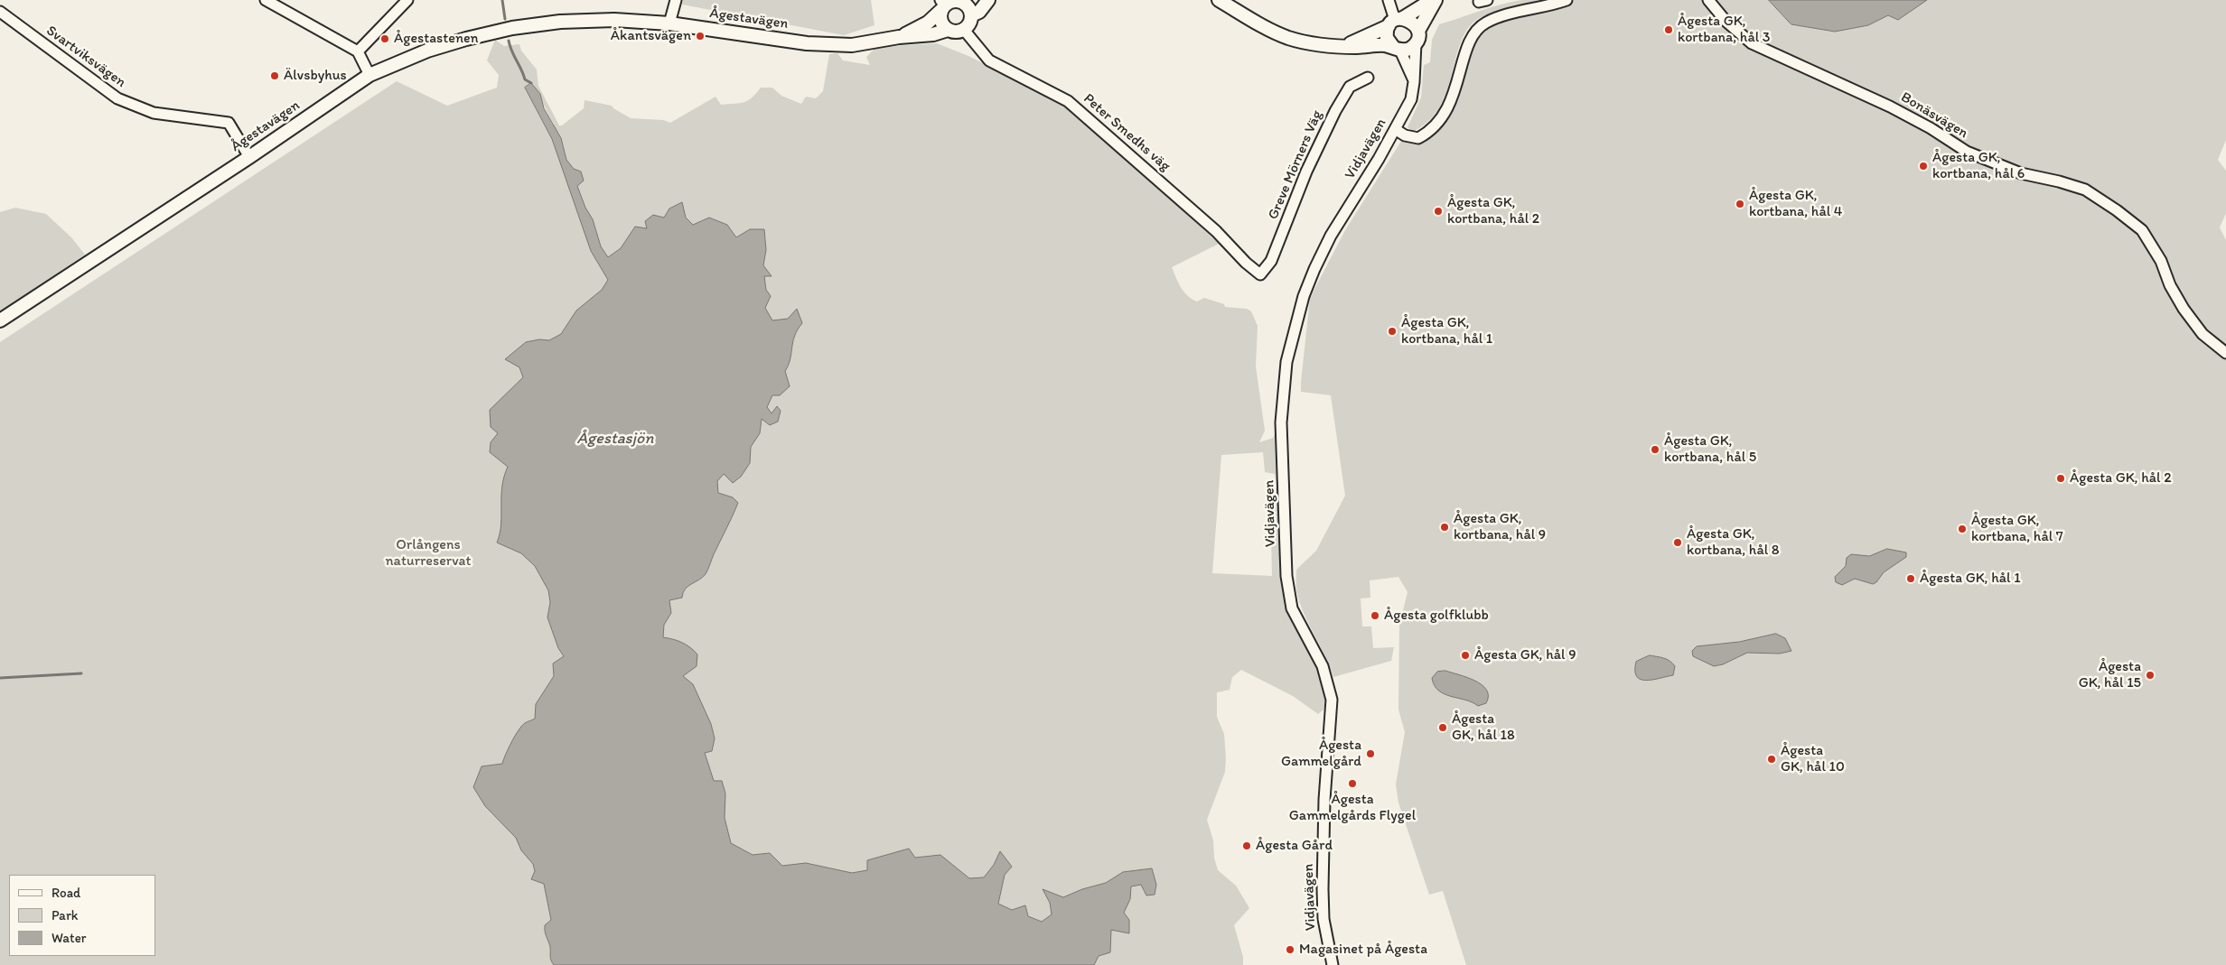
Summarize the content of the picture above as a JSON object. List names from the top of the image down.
{
  "streets": {
    "main road": ["Ågestavägen"],
    "street": [
      "Svartviksvägen",
      "Bonäsvägen",
      "Peter Smedhs väg",
      "Vidjavägen",
      "Greve Mörners Väg"
    ]
  },
  "crossings": [
    ["Ågestavägen", "Svartviksvägen"],
    ["Ågestavägen", "Peter Smedhs väg"],
    ["Peter Smedhs väg", "Greve Mörners Väg"]
  ],
  "water": ["Ågestasjön"],
  "parks": ["Orlångens naturreservat"],
  "places": [
    "Ågesta GK, kortbana, hål 3",
    "Åkantsvägen",
    "Ågestastenen",
    "Älvsbyhus",
    "Ågesta GK, kortbana, hål 6",
    "Ågesta GK, kortbana, hål 4",
    "Ågesta GK, kortbana, hål 2",
    "Ågesta GK, kortbana, hål 1",
    "Ågesta GK, kortbana, hål 5",
    "Ågesta GK, hål 2",
    "Ågesta GK, kortbana, hål 9",
    "Ågesta GK, kortbana, hål 7",
    "Ågesta GK, kortbana, hål 8",
    "Ågesta GK, hål 1",
    "Ågesta golfklubb",
    "Ågesta GK, hål 9",
    "Ågesta GK, hål 15",
    "Ågesta GK, hål 18",
    "Ågesta Gammelgård",
    "Ågesta GK, hål 10",
    "Ågesta Gammelgårds Flygel",
    "Ågesta Gård",
    "Magasinet på Ågesta"
  ],
  "legend": ["Road", "Park", "Water"]
}
